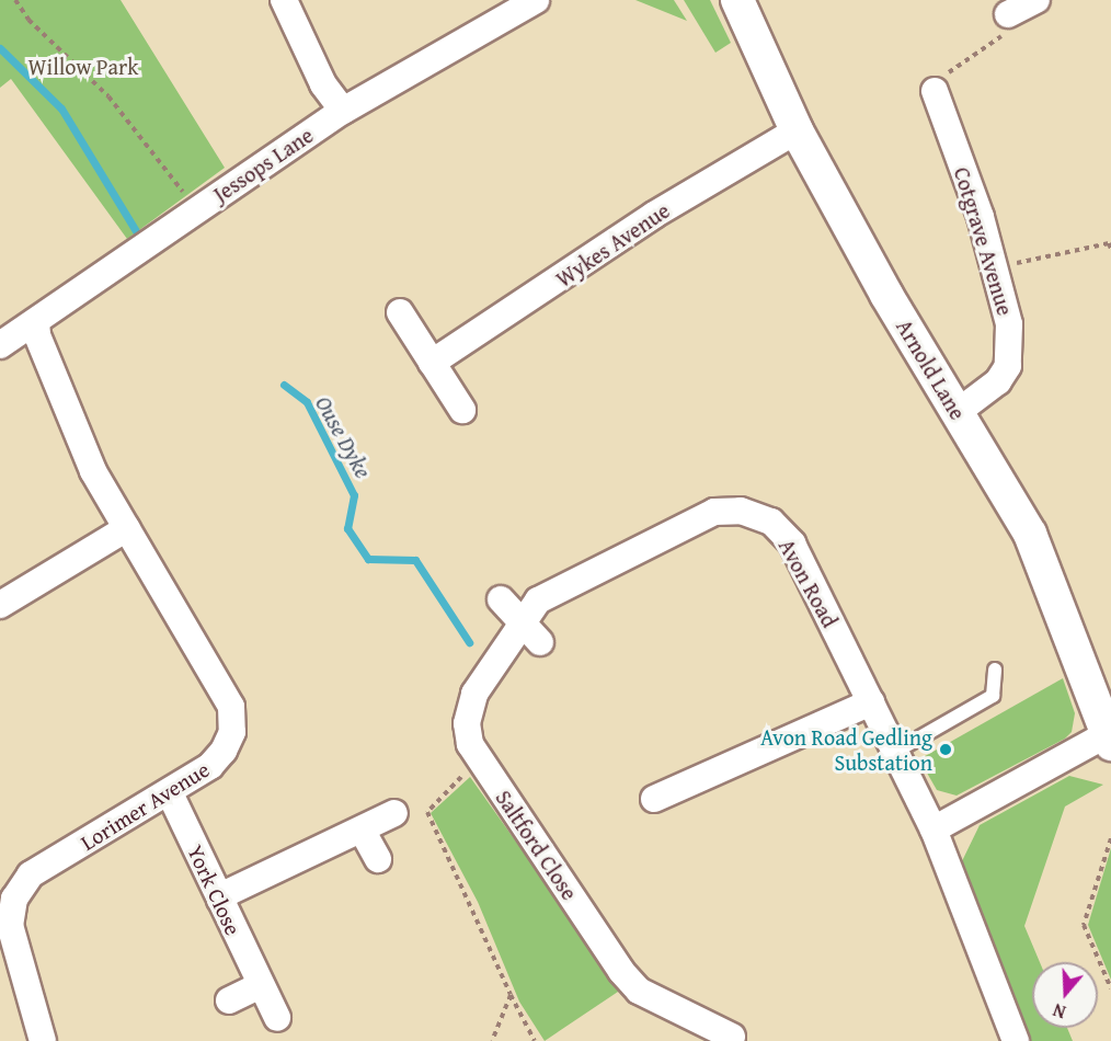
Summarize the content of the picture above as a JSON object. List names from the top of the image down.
{
  "streets": {
    "street": [
      "Jessops Lane",
      "Cotgrave Avenue",
      "Wykes Avenue",
      "Arnold Lane",
      "Avon Road",
      "Lorimer Avenue",
      "Saltford Close",
      "York Close"
    ]
  },
  "crossings": [
    ["Jessops Lane", "Lorimer Avenue"],
    ["Cotgrave Avenue", "Arnold Lane"],
    ["Wykes Avenue", "Arnold Lane"],
    ["Lorimer Avenue", "York Close"]
  ],
  "water": ["Ouse Dyke"],
  "parks": ["Willow Park"],
  "places": ["Avon Road Gedling Substation"],
  "north": "bottom"
}
